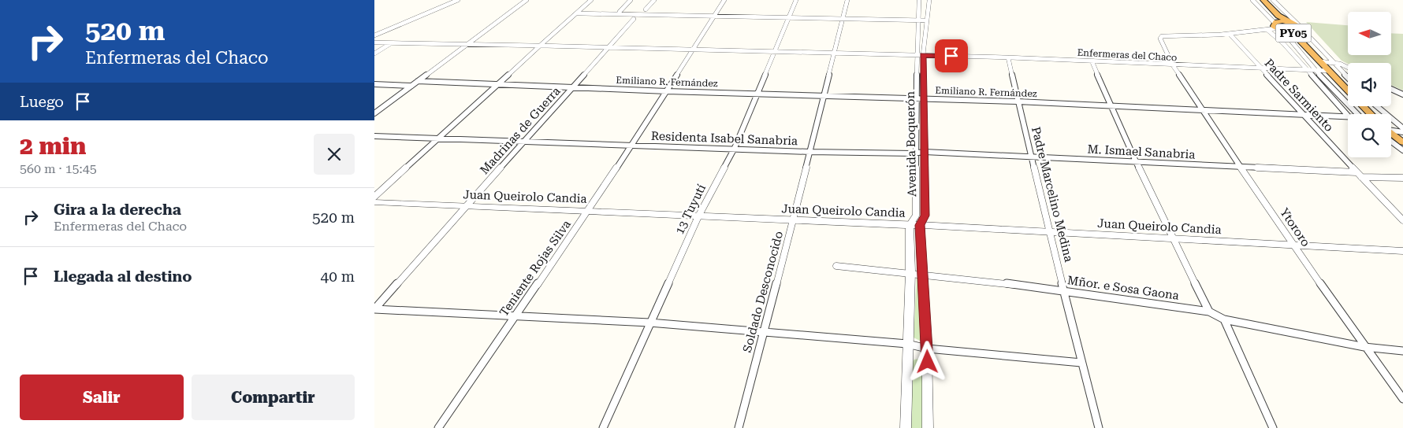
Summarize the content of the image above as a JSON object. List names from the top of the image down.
{
  "streets": {
    "highway": ["PY05"],
    "street": [
      "Enfermeras del Chaco",
      "Emiliano R. Fernández",
      "Padre Sarmiento",
      "Madrinas de Guerra",
      "Residenta Isabel Sanabria",
      "Avenida Boquerón",
      "M. Ismael Sanabria",
      "Padre Marcelino Medina",
      "Juan Queirolo Candia",
      "13 Tuyutí",
      "Ytororo",
      "Teniente Rojas Silva",
      "Mñor. e Sosa Gaona",
      "Soldado Desconocido"
    ]
  },
  "crossings": [
    ["PY05", "Enfermeras del Chaco"],
    ["Enfermeras del Chaco", "Padre Sarmiento"],
    ["Enfermeras del Chaco", "Madrinas de Guerra"],
    ["Enfermeras del Chaco", "Avenida Boquerón"],
    ["Enfermeras del Chaco", "Padre Marcelino Medina"],
    ["Enfermeras del Chaco", "13 Tuyutí"],
    ["Enfermeras del Chaco", "Ytororo"],
    ["Enfermeras del Chaco", "Teniente Rojas Silva"],
    ["Enfermeras del Chaco", "Soldado Desconocido"],
    ["Emiliano R. Fernández", "Padre Sarmiento"],
    ["Emiliano R. Fernández", "Madrinas de Guerra"],
    ["Emiliano R. Fernández", "Avenida Boquerón"],
    ["Emiliano R. Fernández", "Padre Marcelino Medina"],
    ["Emiliano R. Fernández", "13 Tuyutí"],
    ["Emiliano R. Fernández", "Ytororo"],
    ["Emiliano R. Fernández", "Teniente Rojas Silva"],
    ["Emiliano R. Fernández", "Soldado Desconocido"],
    ["Padre Sarmiento", "M. Ismael Sanabria"],
    ["Padre Sarmiento", "Ytororo"],
    ["Madrinas de Guerra", "Residenta Isabel Sanabria"],
    ["Madrinas de Guerra", "Juan Queirolo Candia"],
    ["Residenta Isabel Sanabria", "Avenida Boquerón"],
    ["Residenta Isabel Sanabria", "M. Ismael Sanabria"],
    ["Residenta Isabel Sanabria", "13 Tuyutí"],
    ["Residenta Isabel Sanabria", "Teniente Rojas Silva"],
    ["Residenta Isabel Sanabria", "Soldado Desconocido"],
    ["Avenida Boquerón", "M. Ismael Sanabria"],
    ["Avenida Boquerón", "Juan Queirolo Candia"],
    ["Avenida Boquerón", "Mñor. e Sosa Gaona"],
    ["M. Ismael Sanabria", "Padre Marcelino Medina"],
    ["M. Ismael Sanabria", "Ytororo"],
    ["Padre Marcelino Medina", "Juan Queirolo Candia"],
    ["Padre Marcelino Medina", "Mñor. e Sosa Gaona"],
    ["Juan Queirolo Candia", "13 Tuyutí"],
    ["Juan Queirolo Candia", "Ytororo"],
    ["Juan Queirolo Candia", "Teniente Rojas Silva"],
    ["Juan Queirolo Candia", "Soldado Desconocido"],
    ["Ytororo", "Mñor. e Sosa Gaona"]
  ],
  "north": "left",
  "page": {
    "turn": ["520 m", "Enfermeras del Chaco"],
    "then": "Luego",
    "heading": ["2 min", "560 m · 15:45"],
    "list": [
      {
        "name": "Gira a la derecha",
        "note": "Enfermeras del Chaco",
        "value": "520 m"
      },
      {
        "name": "Llegada al destino",
        "value": "40 m"
      }
    ],
    "buttons": ["Salir", "Compartir"]
  }
}
